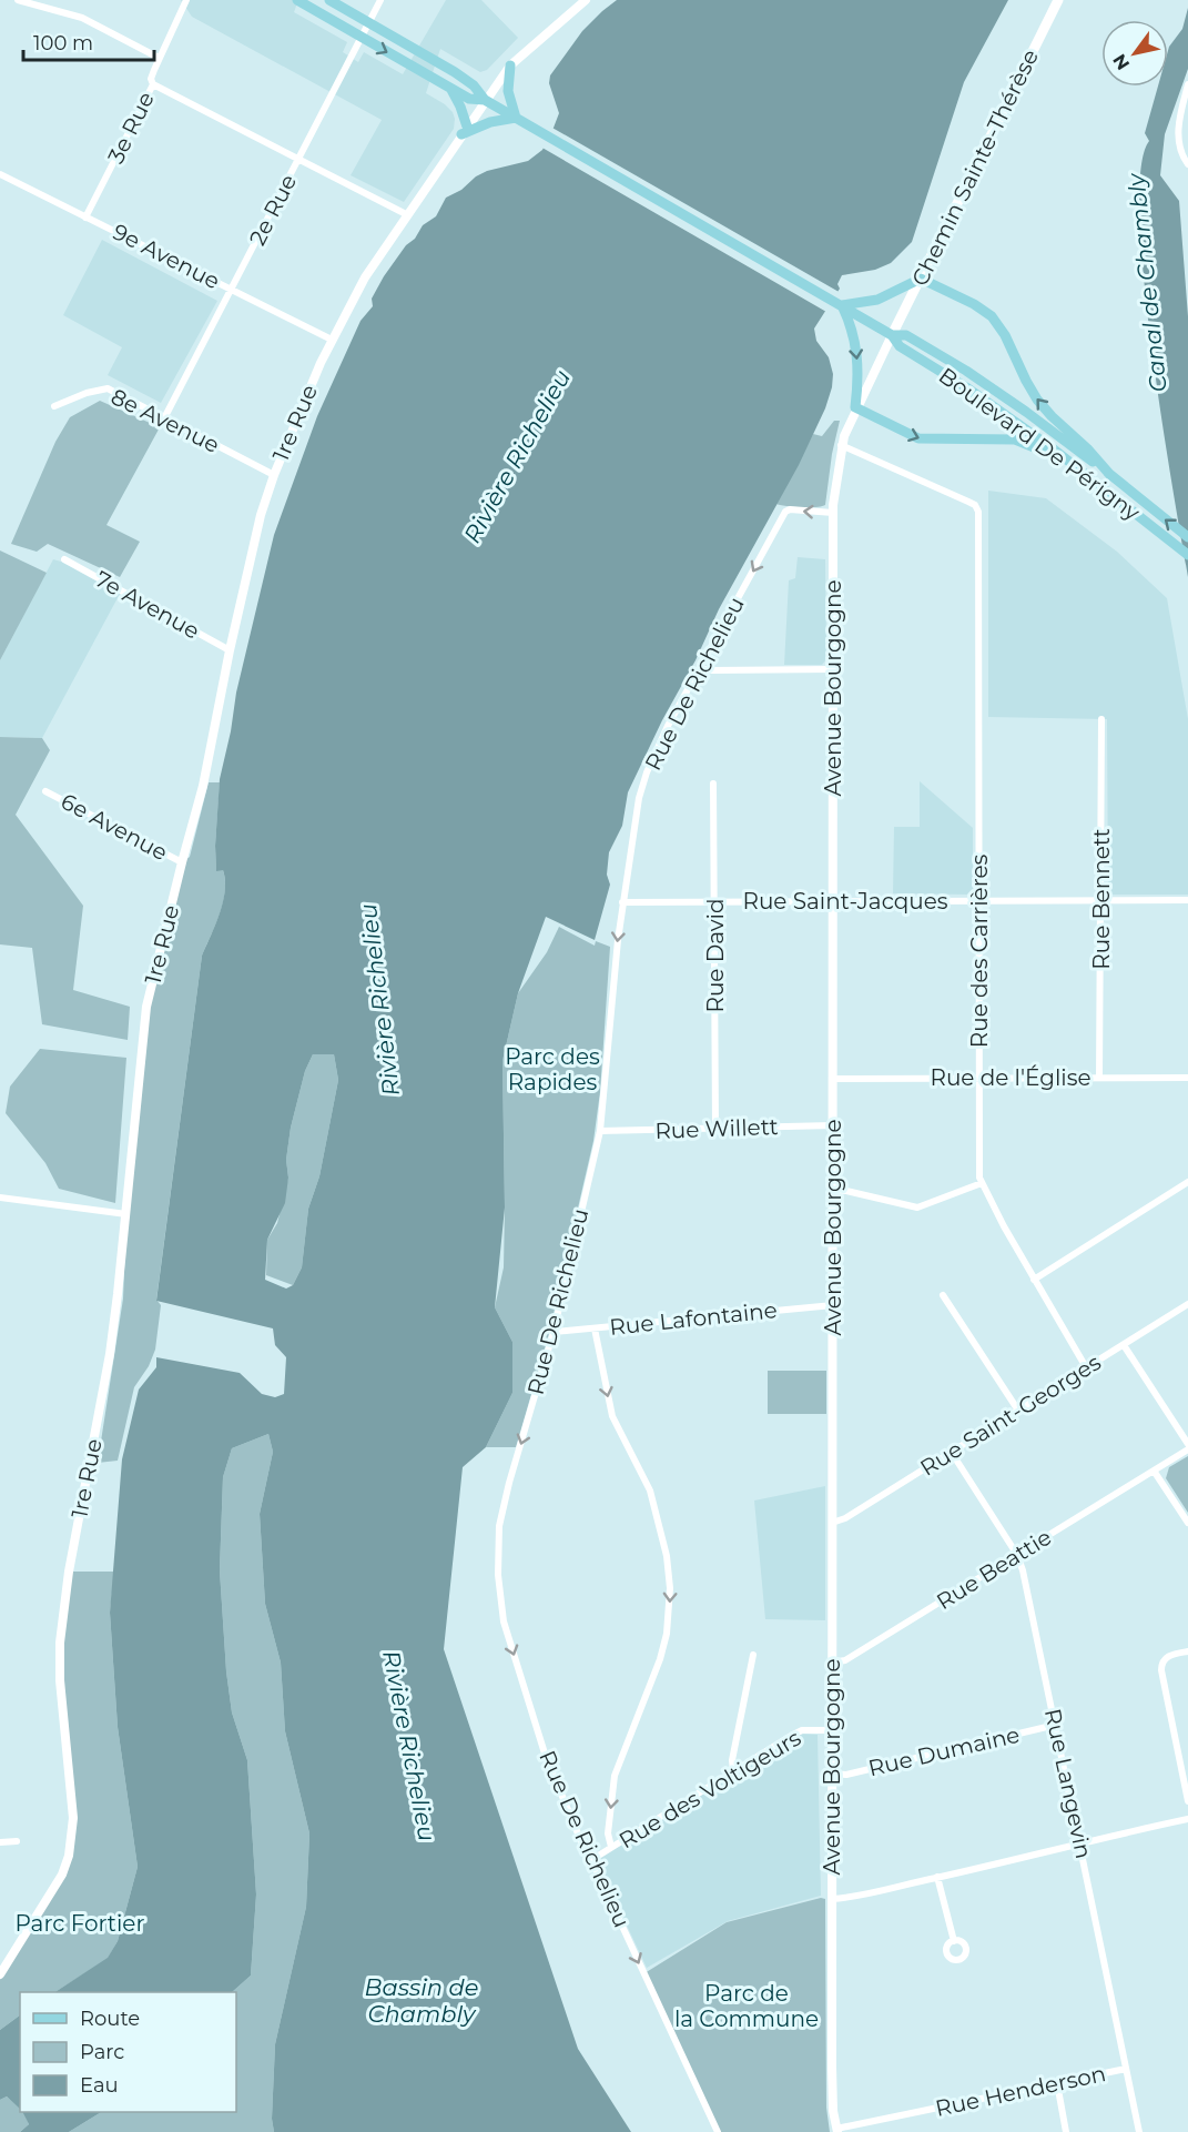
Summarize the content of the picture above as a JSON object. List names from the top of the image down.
{
  "streets": {
    "main road": ["Chemin Sainte-Thérèse", "Boulevard De Périgny"],
    "street": [
      "3e Rue",
      "2e Rue",
      "9e Avenue",
      "8e Avenue",
      "1re Rue",
      "7e Avenue",
      "Rue De Richelieu",
      "Avenue Bourgogne",
      "6e Avenue",
      "Rue Bennett",
      "Rue Saint-Jacques",
      "Rue des Carrières",
      "Rue David",
      "Rue de l'Église",
      "Rue Willett",
      "Rue Lafontaine",
      "Rue Saint-Georges",
      "Rue Beattie",
      "Rue Dumaine",
      "Rue Langevin",
      "Rue des Voltigeurs",
      "Rue Henderson"
    ]
  },
  "crossings": [
    ["3e Rue", "9e Avenue"],
    ["Chemin Sainte-Thérèse", "Boulevard De Périgny"],
    ["Chemin Sainte-Thérèse", "Avenue Bourgogne"],
    ["2e Rue", "9e Avenue"],
    ["2e Rue", "8e Avenue"],
    ["9e Avenue", "1re Rue"],
    ["8e Avenue", "1re Rue"],
    ["1re Rue", "Boulevard De Périgny"],
    ["1re Rue", "7e Avenue"],
    ["1re Rue", "6e Avenue"],
    ["Boulevard De Périgny", "Avenue Bourgogne"],
    ["Rue De Richelieu", "Avenue Bourgogne"],
    ["Rue De Richelieu", "Rue Saint-Jacques"],
    ["Rue De Richelieu", "Rue Willett"],
    ["Rue De Richelieu", "Rue Lafontaine"],
    ["Rue De Richelieu", "Rue des Voltigeurs"],
    ["Avenue Bourgogne", "Rue Saint-Jacques"],
    ["Avenue Bourgogne", "Rue des Carrières"],
    ["Avenue Bourgogne", "Rue de l'Église"],
    ["Avenue Bourgogne", "Rue Willett"],
    ["Avenue Bourgogne", "Rue Lafontaine"],
    ["Avenue Bourgogne", "Rue Saint-Georges"],
    ["Avenue Bourgogne", "Rue Beattie"],
    ["Avenue Bourgogne", "Rue Dumaine"],
    ["Avenue Bourgogne", "Rue des Voltigeurs"],
    ["Avenue Bourgogne", "Rue Henderson"],
    ["Rue Bennett", "Rue Saint-Jacques"],
    ["Rue Bennett", "Rue de l'Église"],
    ["Rue Saint-Jacques", "Rue des Carrières"],
    ["Rue Saint-Jacques", "Rue David"],
    ["Rue des Carrières", "Rue de l'Église"],
    ["Rue des Carrières", "Rue Saint-Georges"],
    ["Rue David", "Rue Willett"],
    ["Rue Saint-Georges", "Rue Langevin"],
    ["Rue Beattie", "Rue Langevin"],
    ["Rue Dumaine", "Rue Langevin"],
    ["Rue Langevin", "Rue Henderson"]
  ],
  "one_way": ["Rue De Richelieu"],
  "water": ["Canal de Chambly", "Rivière Richelieu", "Bassin de Chambly"],
  "parks": ["Parc des Rapides", "Parc Fortier", "Parc de la Commune"],
  "legend": ["Route", "Parc", "Eau"],
  "scale_bar": "100 m",
  "north": "bottom left"
}
